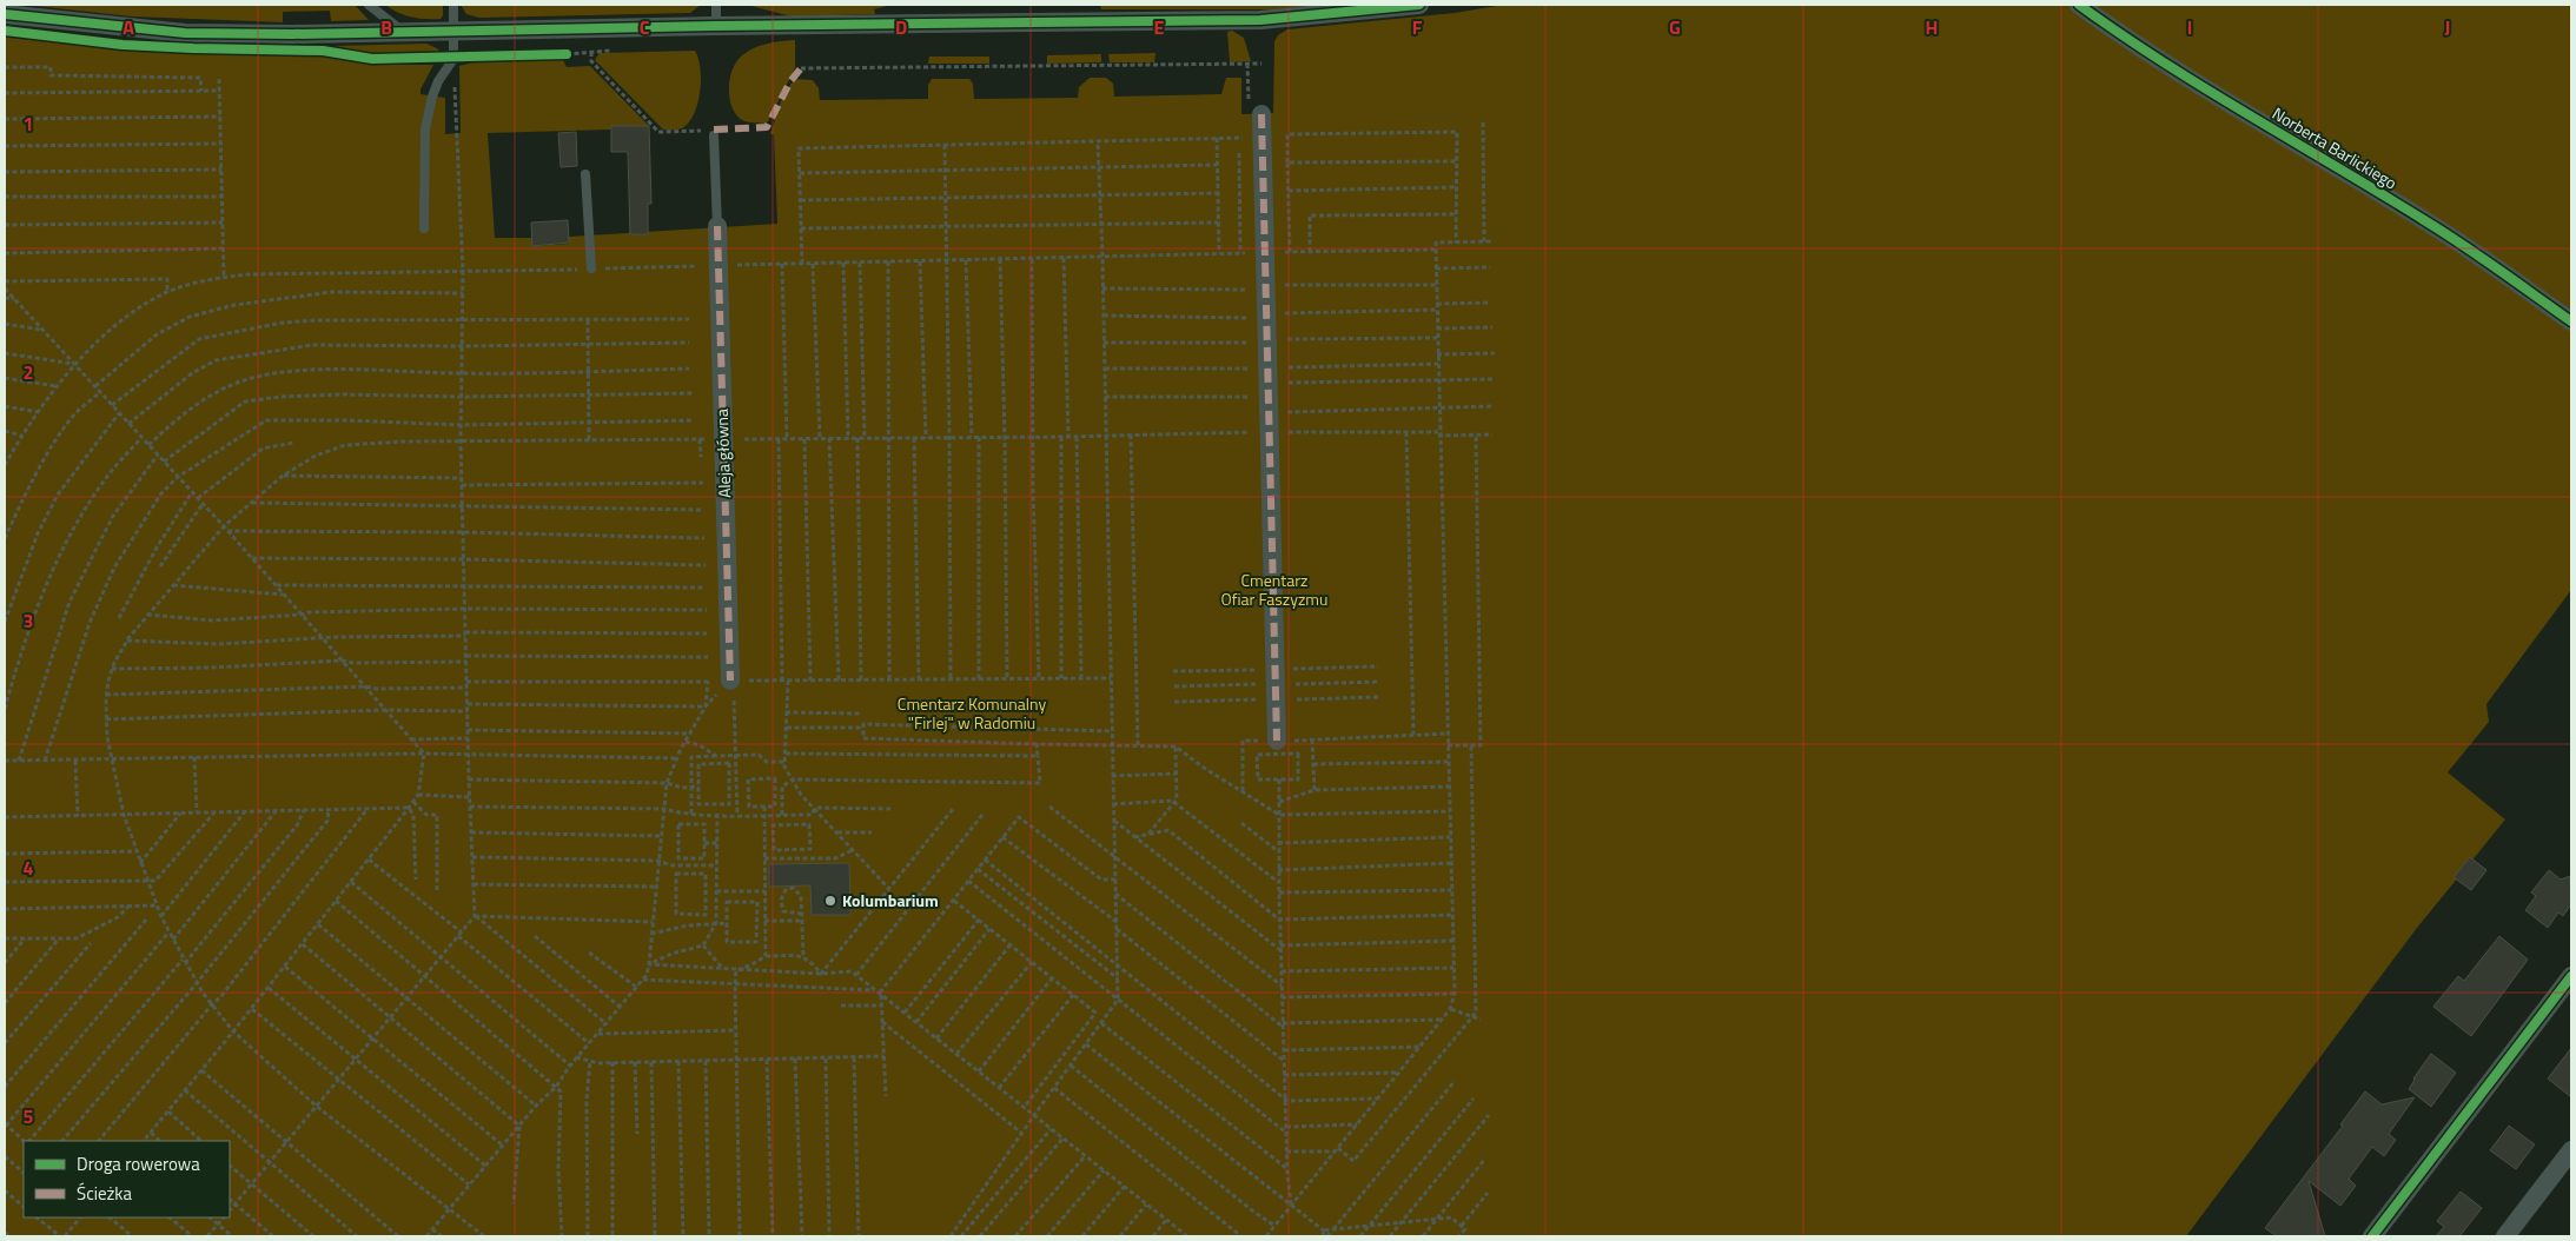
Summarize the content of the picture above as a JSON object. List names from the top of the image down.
{
  "streets": {
    "street": ["Norberta Barlickiego", "Aleja główna"]
  },
  "parks": ["Cmentarz Ofiar Faszyzmu", "Cmentarz Komunalny \"Firlej\" w Radomiu"],
  "places": ["Kolumbarium"],
  "legend": ["Droga rowerowa", "Ścieżka"],
  "grid": {
    "columns": [
      "A",
      "B",
      "C",
      "D",
      "E",
      "F",
      "G",
      "H",
      "I",
      "J"
    ],
    "rows": [
      "1",
      "2",
      "3",
      "4",
      "5"
    ]
  }
}
